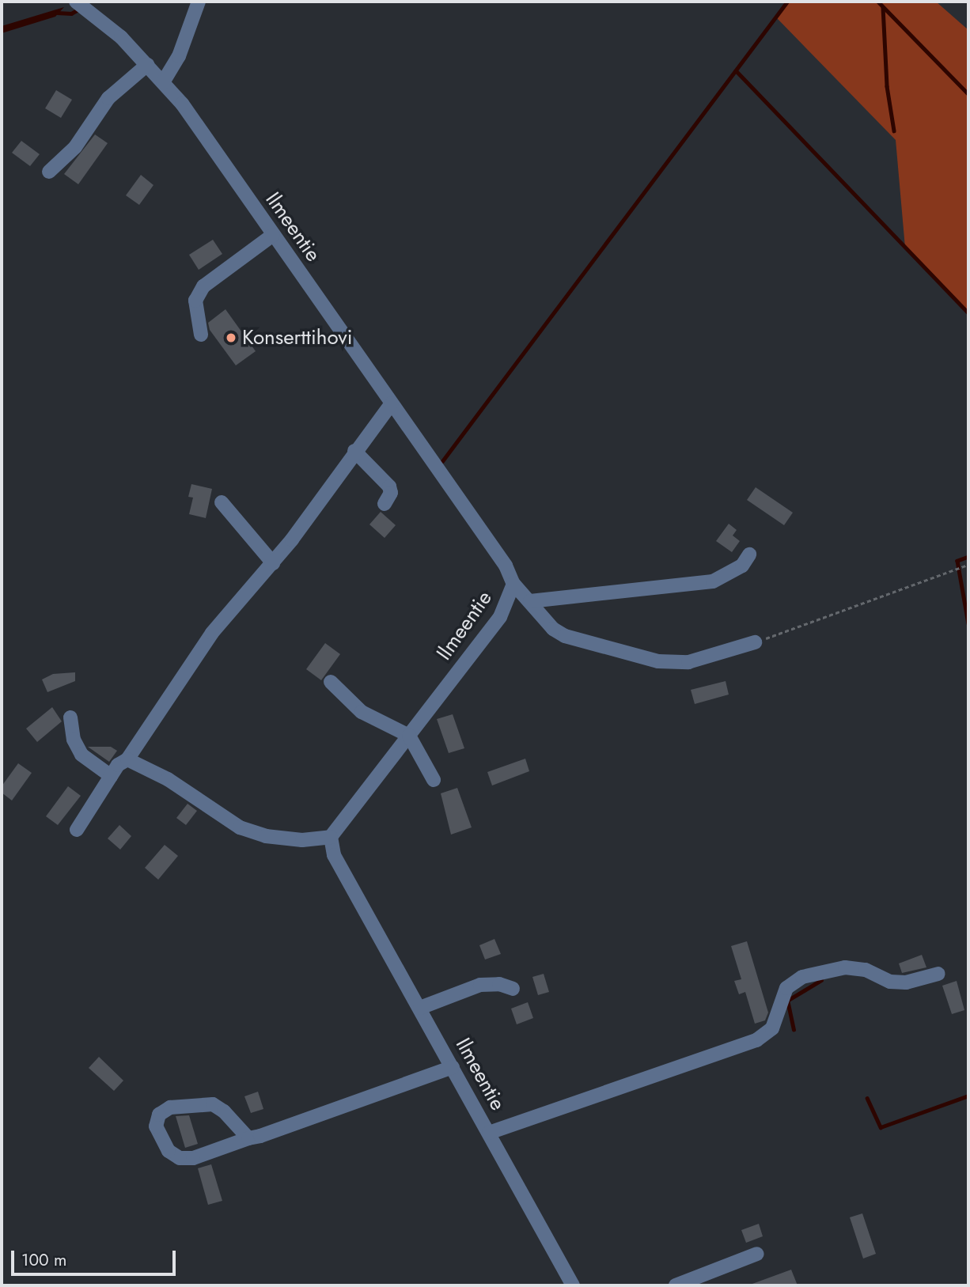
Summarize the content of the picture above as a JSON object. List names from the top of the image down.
{
  "streets": {
    "street": ["Ilmeentie"]
  },
  "places": ["Konserttihovi"],
  "scale_bar": "100 m"
}
